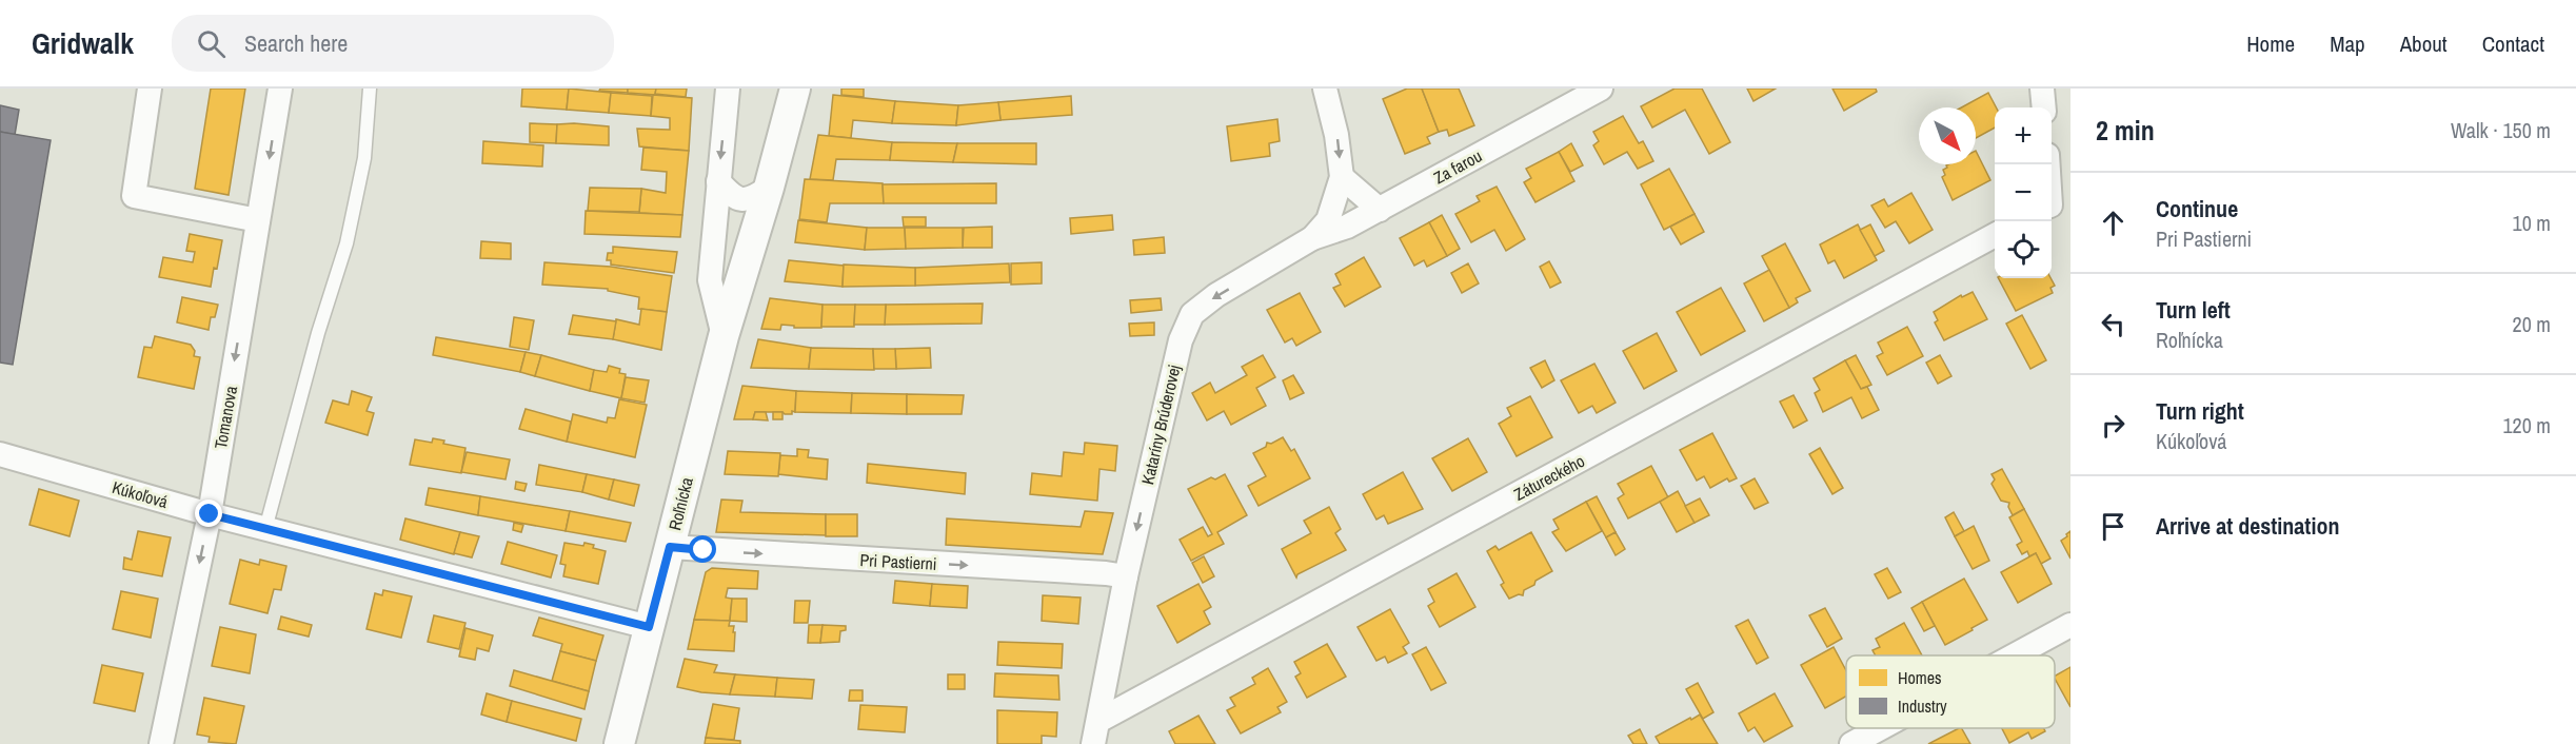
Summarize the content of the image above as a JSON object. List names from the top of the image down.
{
  "streets": {
    "street": [
      "Za farou",
      "Tomanova",
      "Kataríny Brúderovej",
      "Zátureckého",
      "Kúkoľová",
      "Roľnícka",
      "Pri Pastierni"
    ]
  },
  "crossings": [
    ["Za farou", "Kataríny Brúderovej"],
    ["Tomanova", "Kúkoľová"],
    ["Kataríny Brúderovej", "Zátureckého"],
    ["Kataríny Brúderovej", "Pri Pastierni"],
    ["Kúkoľová", "Roľnícka"],
    ["Roľnícka", "Pri Pastierni"]
  ],
  "one_way": ["Tomanova", "Kataríny Brúderovej", "Pri Pastierni"],
  "legend": ["Homes", "Industry"],
  "north": "bottom right",
  "page": {
    "header": "Gridwalk",
    "search": "Search here",
    "nav": [
      "Home",
      "Map",
      "About",
      "Contact"
    ],
    "heading": ["2 min", "Walk · 150 m"],
    "map_buttons": ["+", "−"],
    "list": [
      ["Continue", "Pri Pastierni", "10 m"],
      ["Turn left", "Roľnícka", "20 m"],
      ["Turn right", "Kúkoľová", "120 m"],
      "Arrive at destination"
    ]
  }
}
